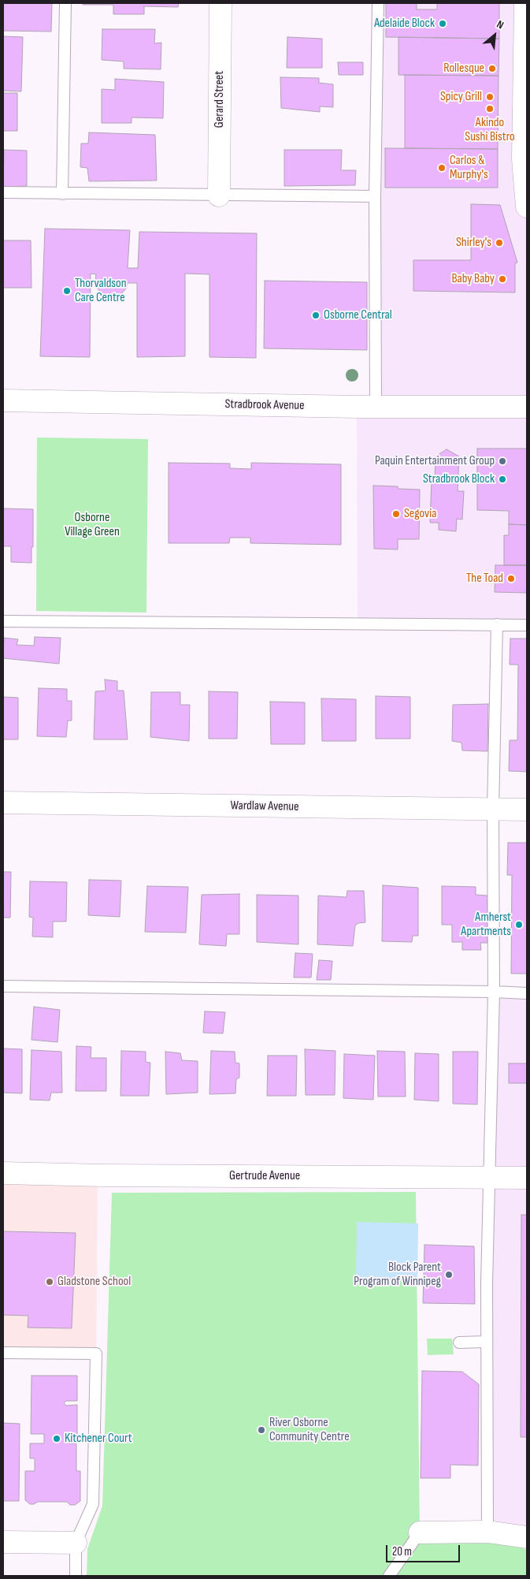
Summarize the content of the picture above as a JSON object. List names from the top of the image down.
{
  "streets": {
    "street": [
      "Gerard Street",
      "Stradbrook Avenue",
      "Wardlaw Avenue",
      "Gertrude Avenue"
    ]
  },
  "parks": ["Osborne Village Green"],
  "places": [
    "Adelaide Block",
    "Rollesque",
    "Spicy Grill",
    "Akindo Sushi Bistro",
    "Carlos & Murphy's",
    "Shirley's",
    "Baby Baby",
    "Thorvaldson Care Centre",
    "Osborne Central",
    "Paquin Entertainment Group",
    "Stradbrook Block",
    "Segovia",
    "The Toad",
    "Amherst Apartments",
    "Block Parent Program of Winnipeg",
    "Gladstone School",
    "River Osborne Community Centre",
    "Kitchener Court"
  ],
  "scale_bar": "20 m",
  "north": "top right"
}
